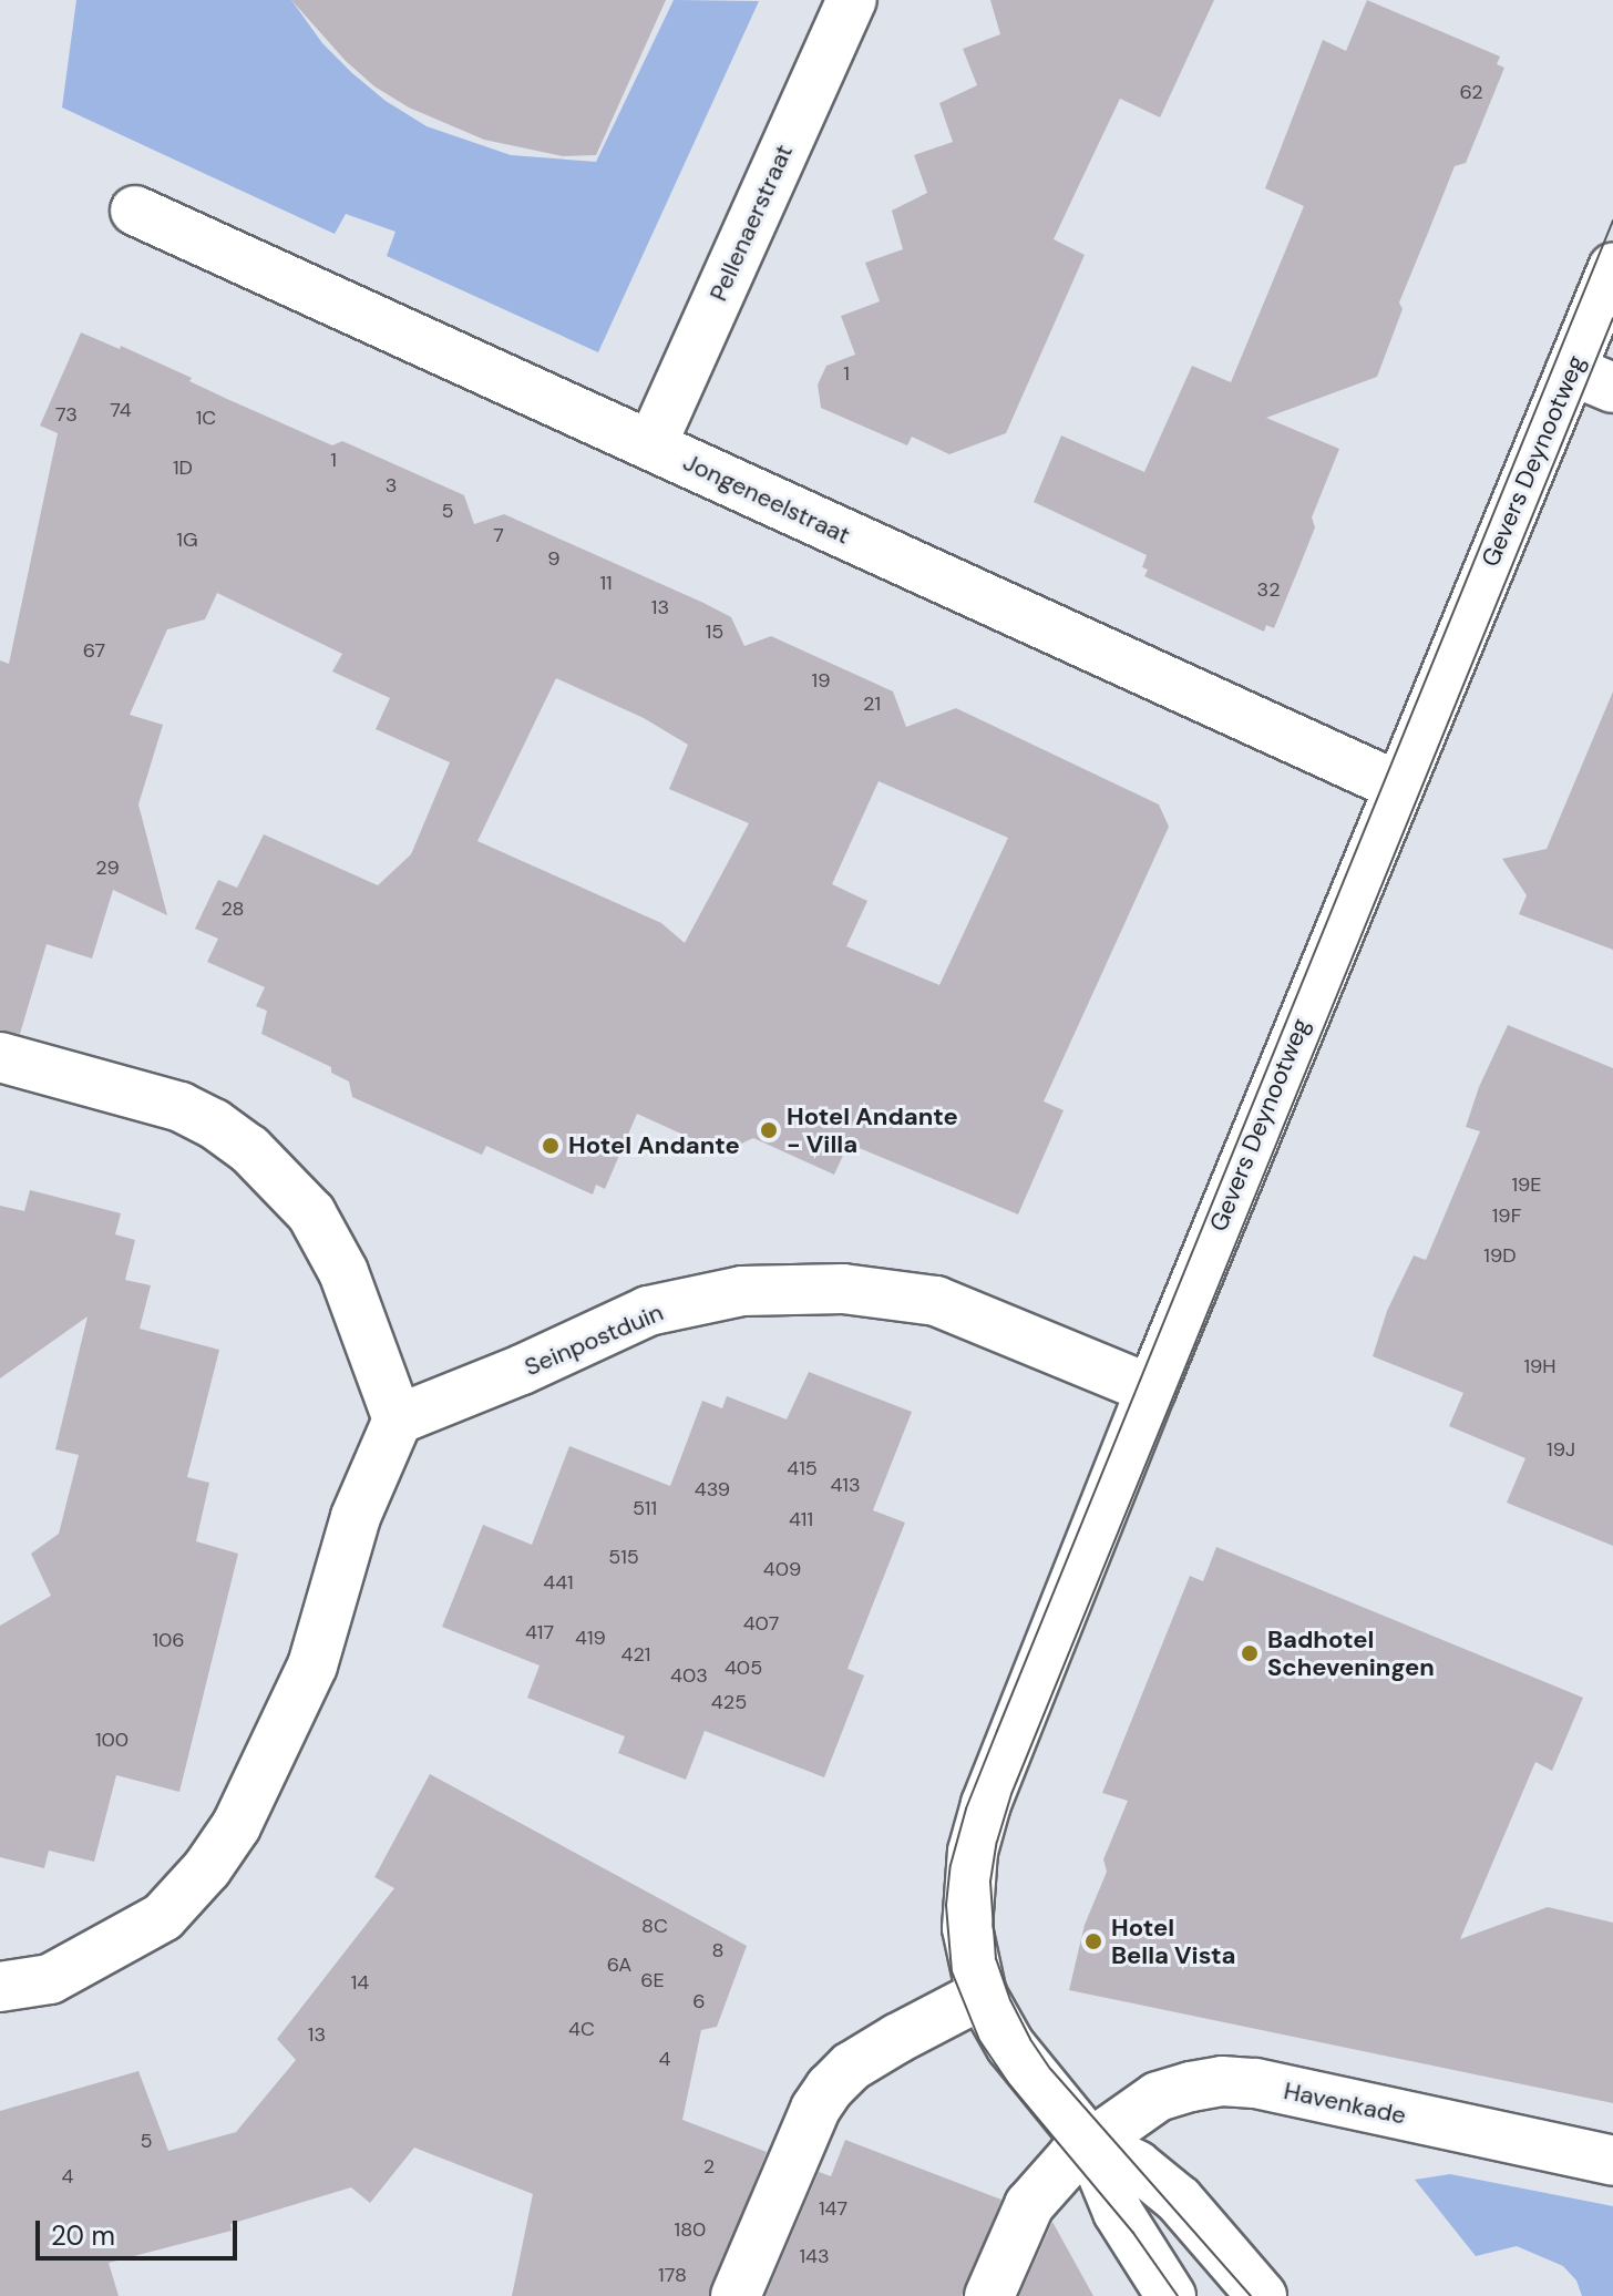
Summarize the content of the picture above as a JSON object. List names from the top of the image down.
{
  "streets": {
    "street": [
      "Pellenaerstraat",
      "Gevers Deynootweg",
      "Jongeneelstraat",
      "Seinpostduin",
      "Havenkade"
    ]
  },
  "crossings": [
    ["Pellenaerstraat", "Jongeneelstraat"],
    ["Gevers Deynootweg", "Jongeneelstraat"],
    ["Gevers Deynootweg", "Seinpostduin"],
    ["Gevers Deynootweg", "Havenkade"]
  ],
  "places": [
    "Hotel Andante - Villa",
    "Hotel Andante",
    "Badhotel Scheveningen",
    "Hotel Bella Vista"
  ],
  "house_numbers": [
    "62",
    "1",
    "74",
    "73",
    "1C",
    "1",
    "1D",
    "3",
    "5",
    "7",
    "1G",
    "9",
    "11",
    "32",
    "13",
    "15",
    "67",
    "19",
    "21",
    "29",
    "28",
    "19E",
    "19F",
    "19D",
    "19H",
    "19J",
    "415",
    "413",
    "439",
    "511",
    "411",
    "515",
    "409",
    "441",
    "407",
    "417",
    "419",
    "106",
    "421",
    "405",
    "403",
    "425",
    "100",
    "8C",
    "8",
    "6A",
    "6E",
    "14",
    "6",
    "4C",
    "13",
    "4",
    "5",
    "2",
    "4",
    "147",
    "180",
    "143",
    "178"
  ],
  "scale_bar": "20 m"
}
